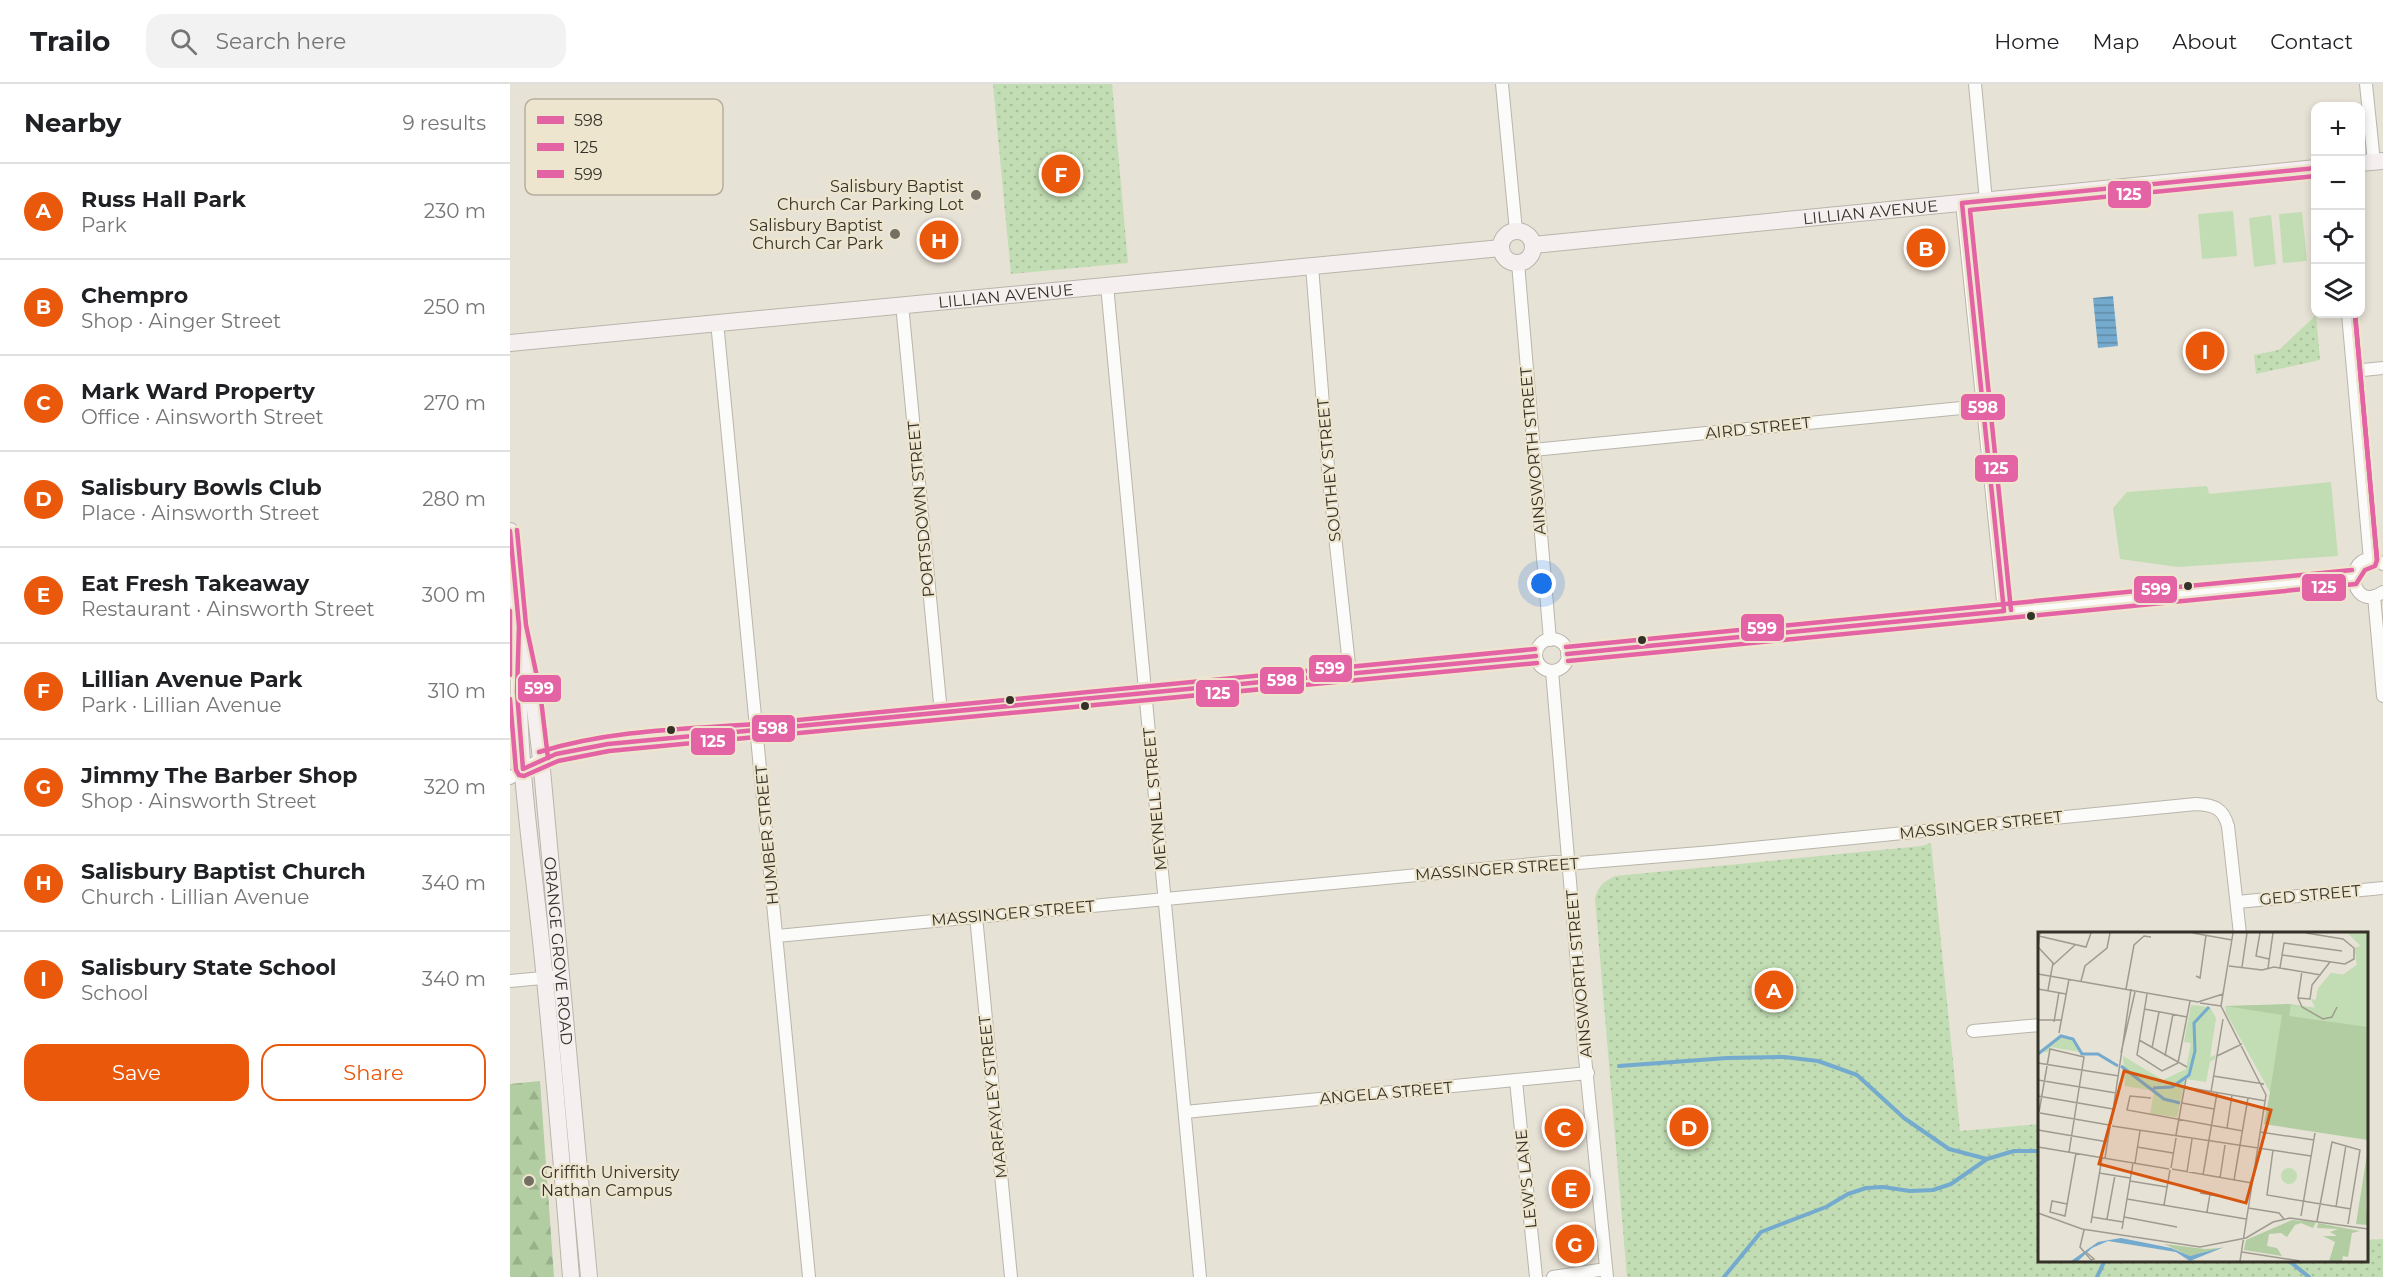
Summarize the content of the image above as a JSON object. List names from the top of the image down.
{
  "streets": {
    "street": [
      "LILLIAN AVENUE",
      "AIRD STREET",
      "AINSWORTH STREET",
      "SOUTHEY STREET",
      "PORTSDOWN STREET",
      "MEYNELL STREET",
      "MASSINGER STREET",
      "HUMBER STREET",
      "GED STREET",
      "ORANGE GROVE ROAD",
      "ANGELA STREET",
      "MARFAYLEY STREET",
      "LEW'S LANE"
    ]
  },
  "crossings": [
    ["LILLIAN AVENUE", "AINSWORTH STREET"],
    ["LILLIAN AVENUE", "SOUTHEY STREET"],
    ["LILLIAN AVENUE", "PORTSDOWN STREET"],
    ["LILLIAN AVENUE", "MEYNELL STREET"],
    ["LILLIAN AVENUE", "HUMBER STREET"],
    ["AIRD STREET", "AINSWORTH STREET"],
    ["AINSWORTH STREET", "MASSINGER STREET"],
    ["AINSWORTH STREET", "ANGELA STREET"],
    ["MEYNELL STREET", "MASSINGER STREET"],
    ["MEYNELL STREET", "ANGELA STREET"],
    ["MASSINGER STREET", "HUMBER STREET"],
    ["MASSINGER STREET", "GED STREET"],
    ["MASSINGER STREET", "MARFAYLEY STREET"],
    ["ANGELA STREET", "LEW'S LANE"]
  ],
  "places": ["Salisbury Baptist Church Car Parking Lot", "Salisbury Baptist Church Car Park", "Griffith University Nathan Campus"],
  "lines": ["transit line 598", "transit line 125", "transit line 599"],
  "legend": ["598", "125", "599"],
  "page": {
    "header": "Trailo",
    "search": "Search here",
    "nav": [
      "Home",
      "Map",
      "About",
      "Contact"
    ],
    "heading": ["Nearby", "9 results"],
    "map_buttons": ["+", "−"],
    "pins": [
      "F",
      "H",
      "B",
      "I",
      "A",
      "D",
      "C",
      "E",
      "G"
    ],
    "list": [
      {
        "mark": "A",
        "name": "Russ Hall Park",
        "note": "Park",
        "value": "230 m"
      },
      {
        "mark": "B",
        "name": "Chempro",
        "note": "Shop · Ainger Street",
        "value": "250 m"
      },
      {
        "mark": "C",
        "name": "Mark Ward Property",
        "note": "Office · Ainsworth Street",
        "value": "270 m"
      },
      {
        "mark": "D",
        "name": "Salisbury Bowls Club",
        "note": "Place · Ainsworth Street",
        "value": "280 m"
      },
      {
        "mark": "E",
        "name": "Eat Fresh Takeaway",
        "note": "Restaurant · Ainsworth Street",
        "value": "300 m"
      },
      {
        "mark": "F",
        "name": "Lillian Avenue Park",
        "note": "Park · Lillian Avenue",
        "value": "310 m"
      },
      {
        "mark": "G",
        "name": "Jimmy The Barber Shop",
        "note": "Shop · Ainsworth Street",
        "value": "320 m"
      },
      {
        "mark": "H",
        "name": "Salisbury Baptist Church",
        "note": "Church · Lillian Avenue",
        "value": "340 m"
      },
      {
        "mark": "I",
        "name": "Salisbury State School",
        "note": "School",
        "value": "340 m"
      }
    ],
    "buttons": ["Save", "Share"]
  }
}
